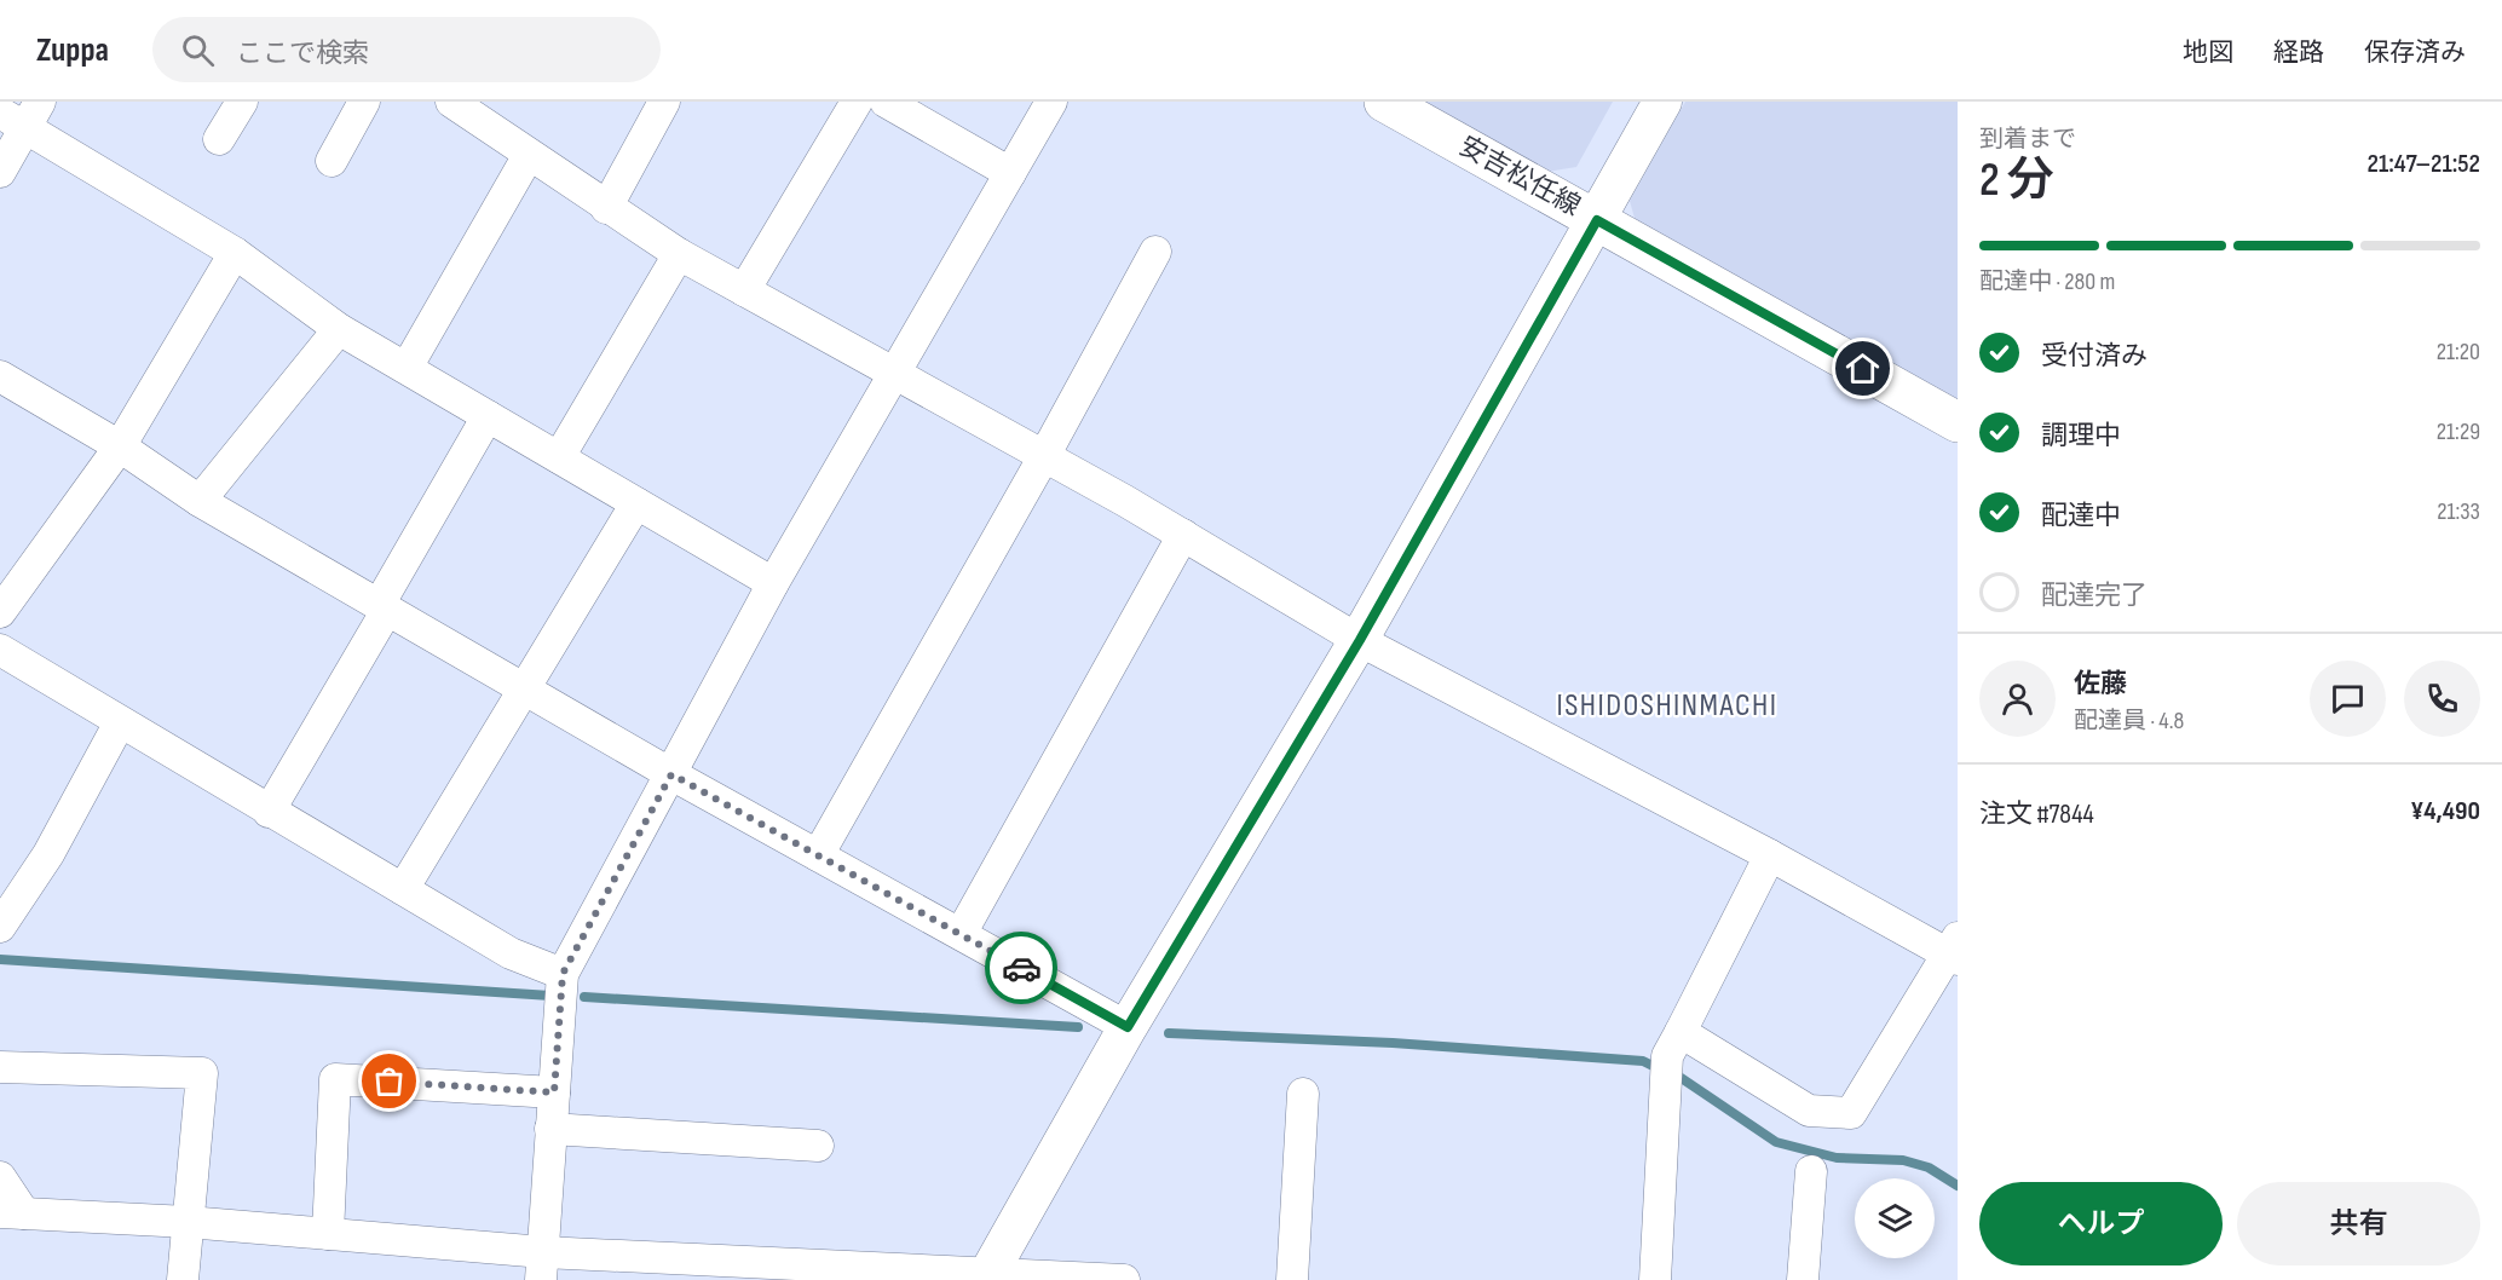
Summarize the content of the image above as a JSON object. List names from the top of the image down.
{
  "streets": {
    "main road": ["安吉松任線"]
  },
  "districts": ["ISHIDOSHINMACHI"],
  "page": {
    "header": "Zuppa",
    "search": "ここで検索",
    "nav": ["地図", "経路", "保存済み"],
    "heading": ["2 分", "到着まで", "21:47–21:52"],
    "panel": [
      "佐藤",
      "配達員 · 4.8",
      "注文 #7844",
      "¥4,490"
    ],
    "bar": "配達中 · 280 m",
    "list": [
      ["受付済み", "21:20"],
      ["調理中", "21:29"],
      ["配達中", "21:33"],
      "配達完了"
    ],
    "buttons": ["ヘルプ", "共有"]
  }
}
